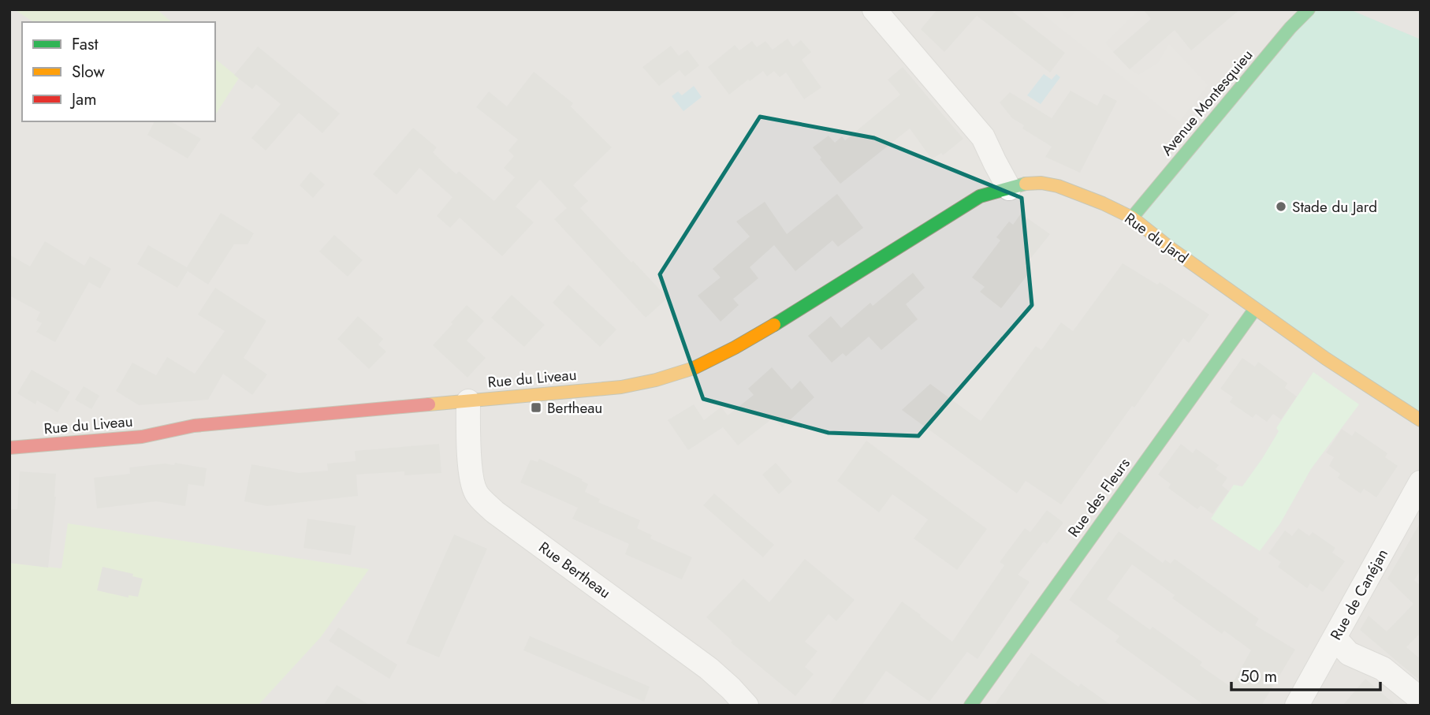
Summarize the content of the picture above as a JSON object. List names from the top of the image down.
{
  "streets": {
    "street": [
      "Avenue Montesquieu",
      "Rue du Jard",
      "Rue du Liveau",
      "Rue des Fleurs",
      "Rue Bertheau",
      "Rue de Canéjan"
    ]
  },
  "crossings": [
    ["Avenue Montesquieu", "Rue du Jard"],
    ["Rue du Jard", "Rue du Liveau"],
    ["Rue du Jard", "Rue des Fleurs"],
    ["Rue du Liveau", "Rue Bertheau"]
  ],
  "places": {
    "other": ["Stade du Jard"],
    "transit": ["Bertheau"]
  },
  "legend": ["Fast", "Slow", "Jam"],
  "scale_bar": "50 m"
}
